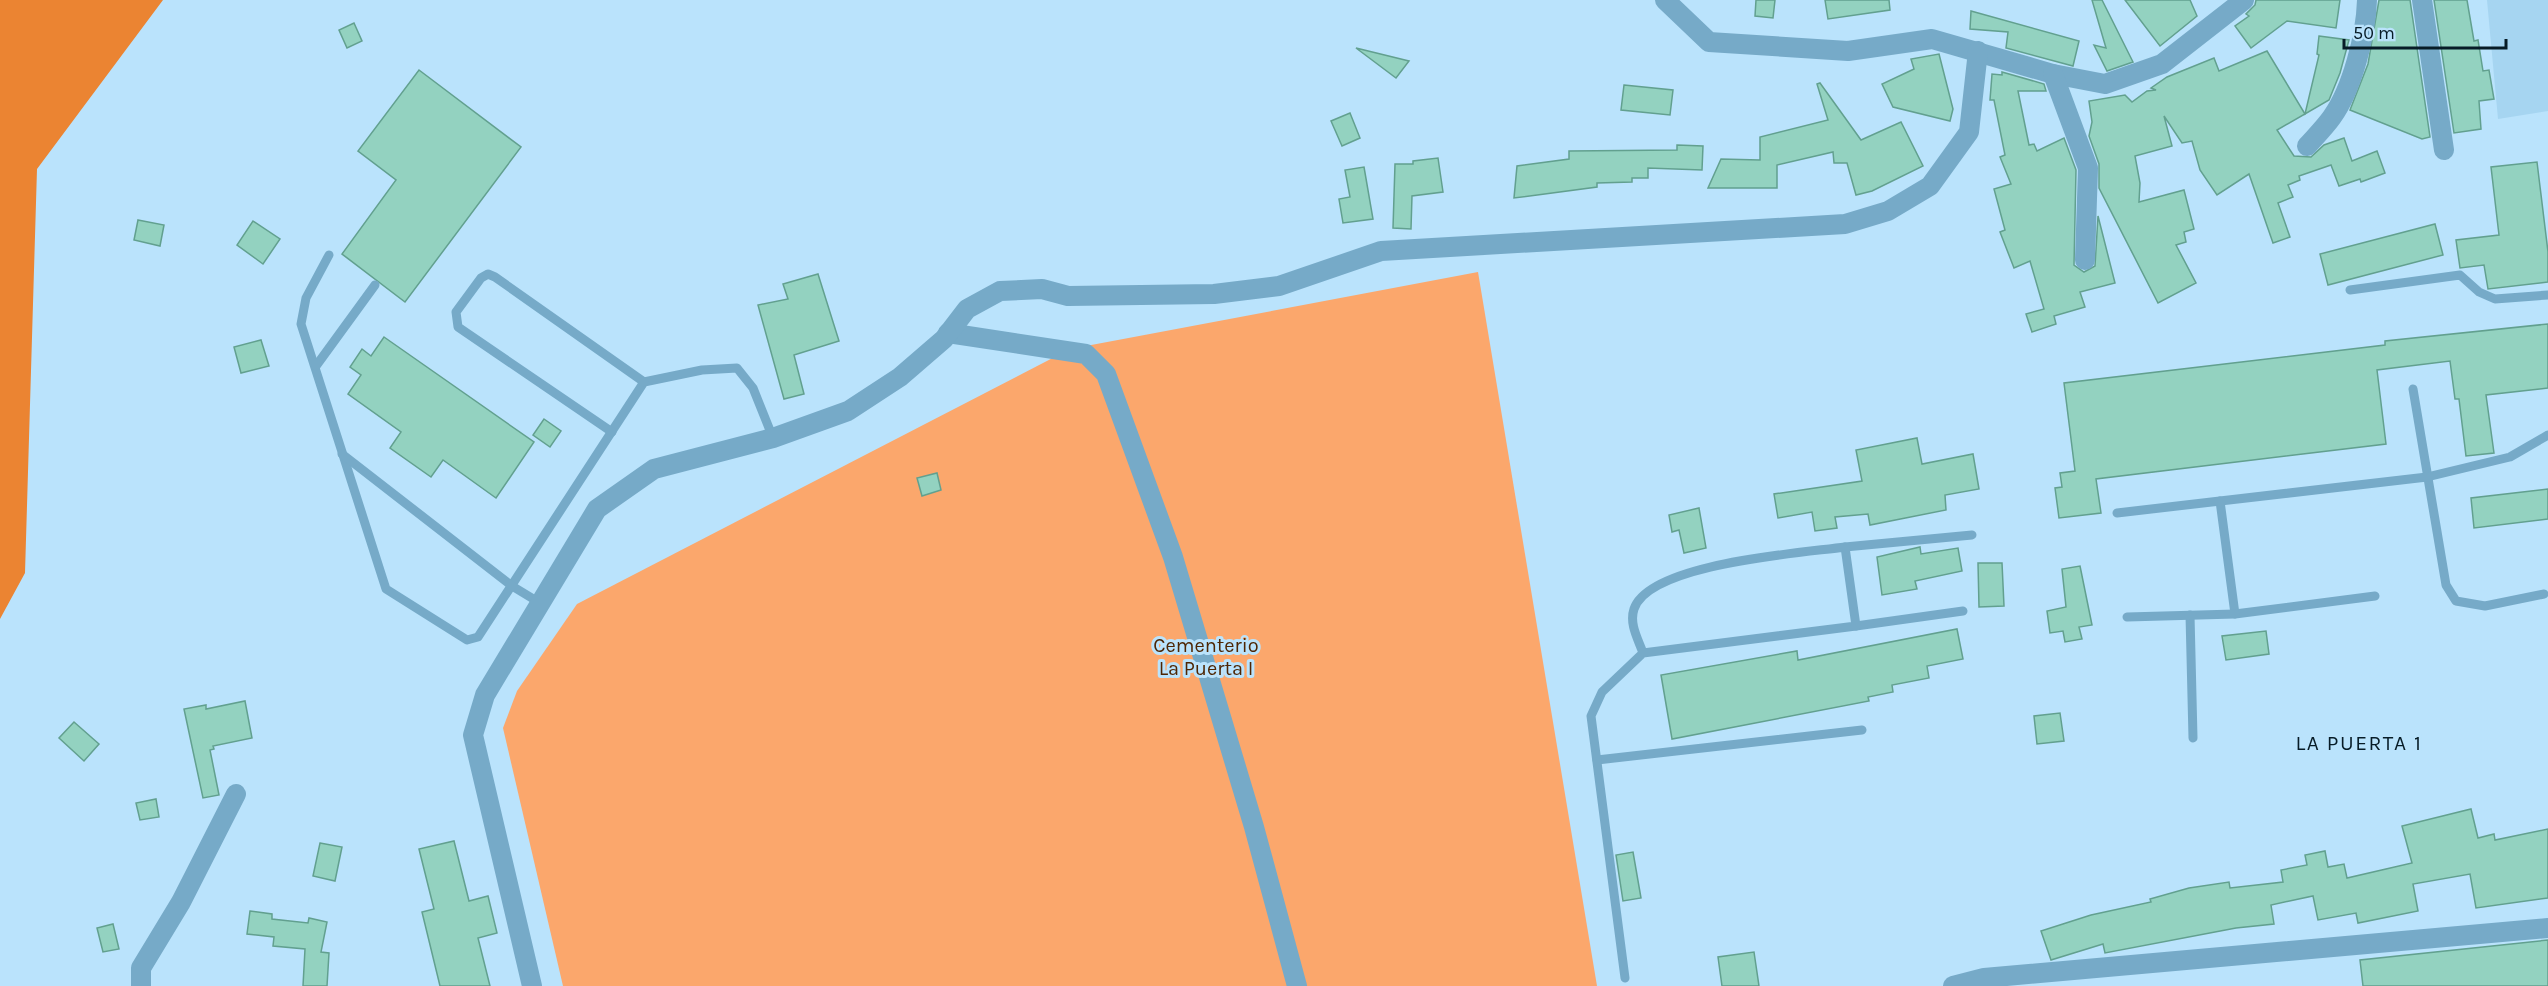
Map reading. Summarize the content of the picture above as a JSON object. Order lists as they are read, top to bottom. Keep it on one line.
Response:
{"districts":["LA PUERTA 1"],"parks":["Cementerio La Puerta I"],"scale_bar":"50 m"}
